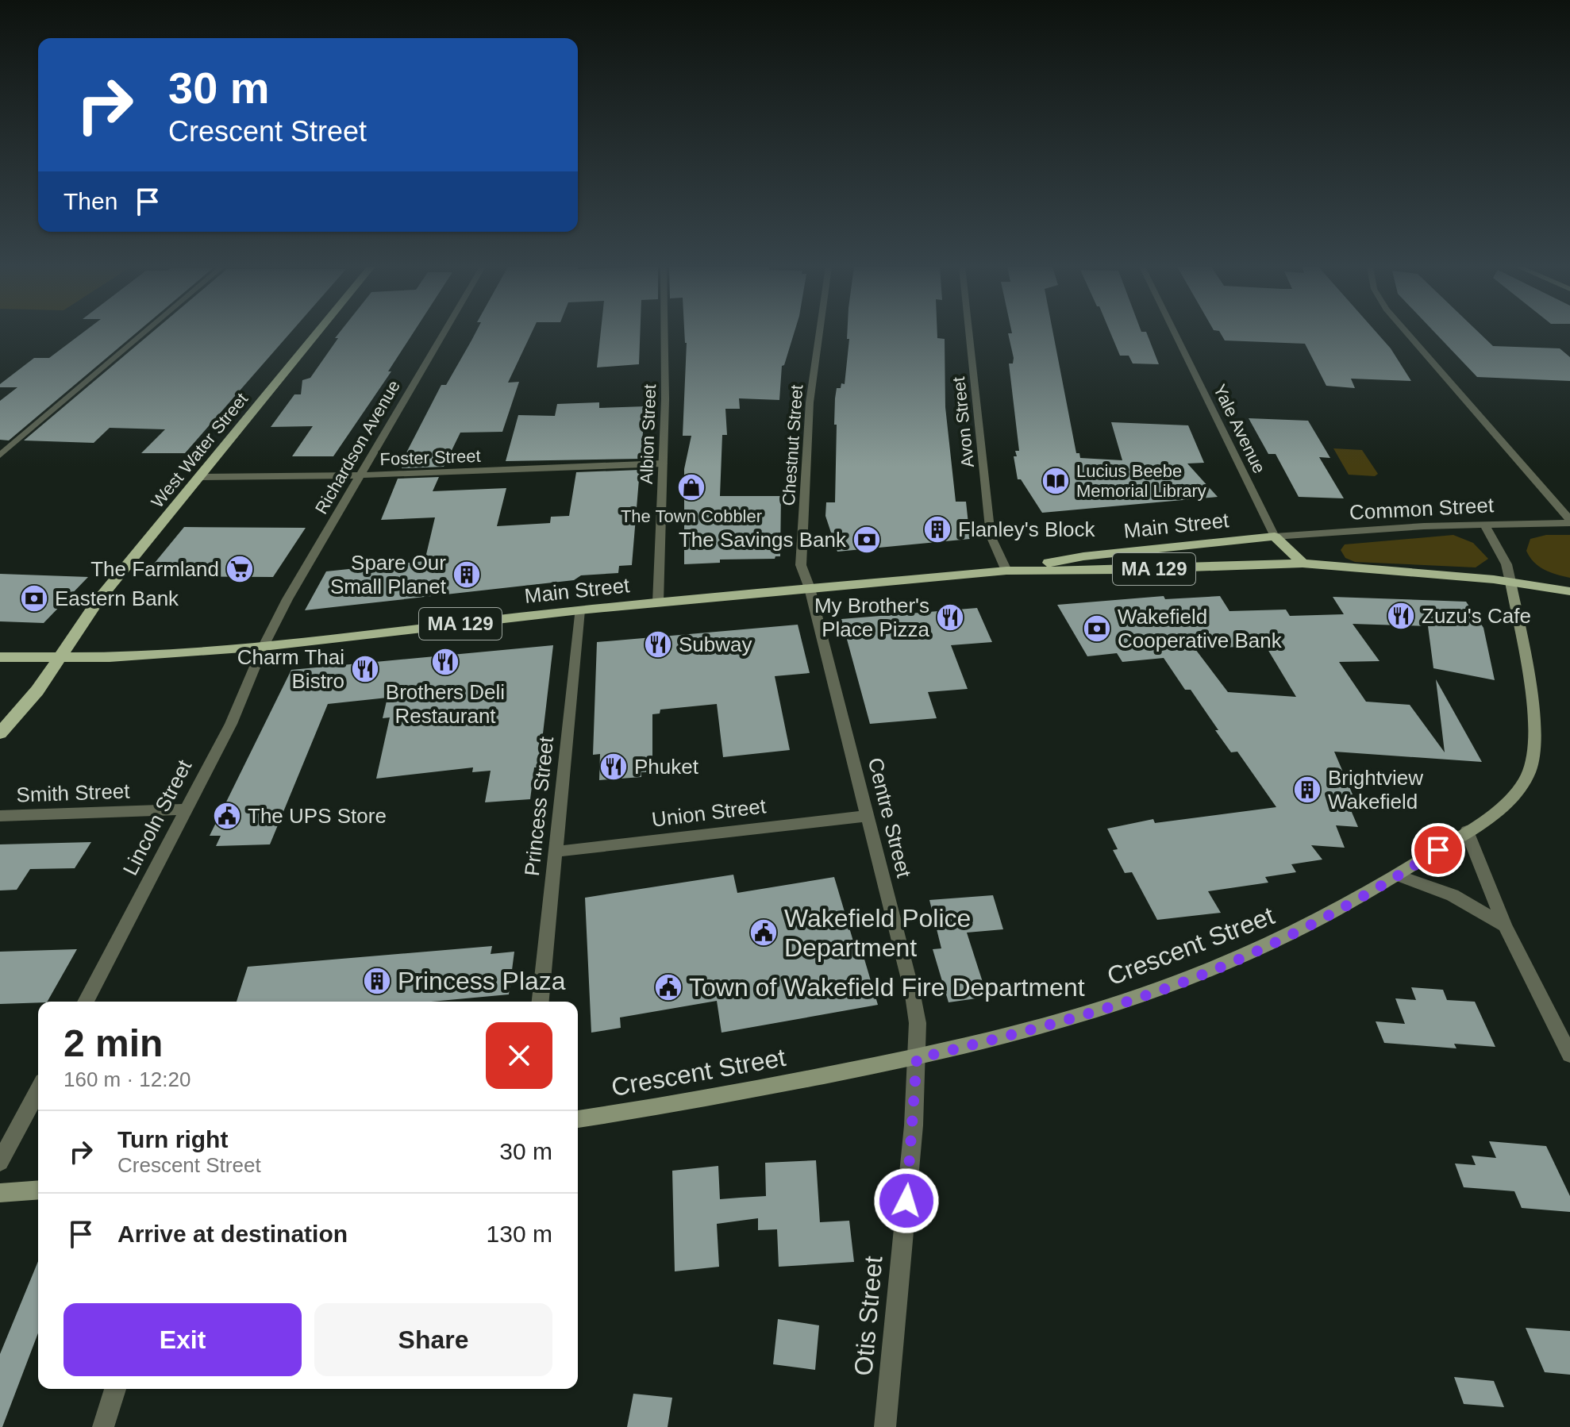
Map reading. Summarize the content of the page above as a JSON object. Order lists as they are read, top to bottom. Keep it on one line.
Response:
{"streets":{"main road":["West Water Street","Main Street","MA 129","Crescent Street"],"street":["Avon Street","Yale Avenue","Albion Street","Chestnut Street","Richardson Avenue","Foster Street","Common Street","Smith Street","Princess Street","Union Street","Lincoln Street","Centre Street","Otis Street"]},"crossings":[["Avon Street","Main Street"],["Yale Avenue","Common Street"],["Yale Avenue","Main Street"],["Albion Street","Foster Street"],["Albion Street","Main Street"],["Chestnut Street","Main Street"],["Chestnut Street","Centre Street"],["Richardson Avenue","Foster Street"],["Richardson Avenue","Main Street"],["Richardson Avenue","Lincoln Street"],["West Water Street","Foster Street"],["West Water Street","Main Street"],["Common Street","Main Street"],["Common Street","Crescent Street"],["Main Street","Princess Street"],["Main Street","Lincoln Street"],["Main Street","Centre Street"],["Main Street","Crescent Street"],["Smith Street","Lincoln Street"],["Princess Street","Union Street"],["Union Street","Centre Street"],["Centre Street","Crescent Street"],["Centre Street","Otis Street"],["Crescent Street","Otis Street"]],"places":{"library":["Lucius Beebe Memorial Library"],"shop":["The Town Cobbler"],"building":["Flanley's Block","Spare Our Small Planet","Brightview Wakefield","Princess Plaza"],"bank":["The Savings Bank","Eastern Bank","Wakefield Cooperative Bank"],"supermarket":["The Farmland"],"restaurant":["Zuzu's Cafe","My Brother's Place Pizza","Subway","Brothers Deli Restaurant","Charm Thai Bistro","Phuket"],"public building":["The UPS Store","Wakefield Police Department","Town of Wakefield Fire Department"]},"page":{"turn":["30 m","Crescent Street"],"then":"Then","heading":["2 min","160 m · 12:20"],"list":[{"name":"Turn right","note":"Crescent Street","value":"30 m"},{"name":"Arrive at destination","value":"130 m"}],"buttons":["Exit","Share"]}}
